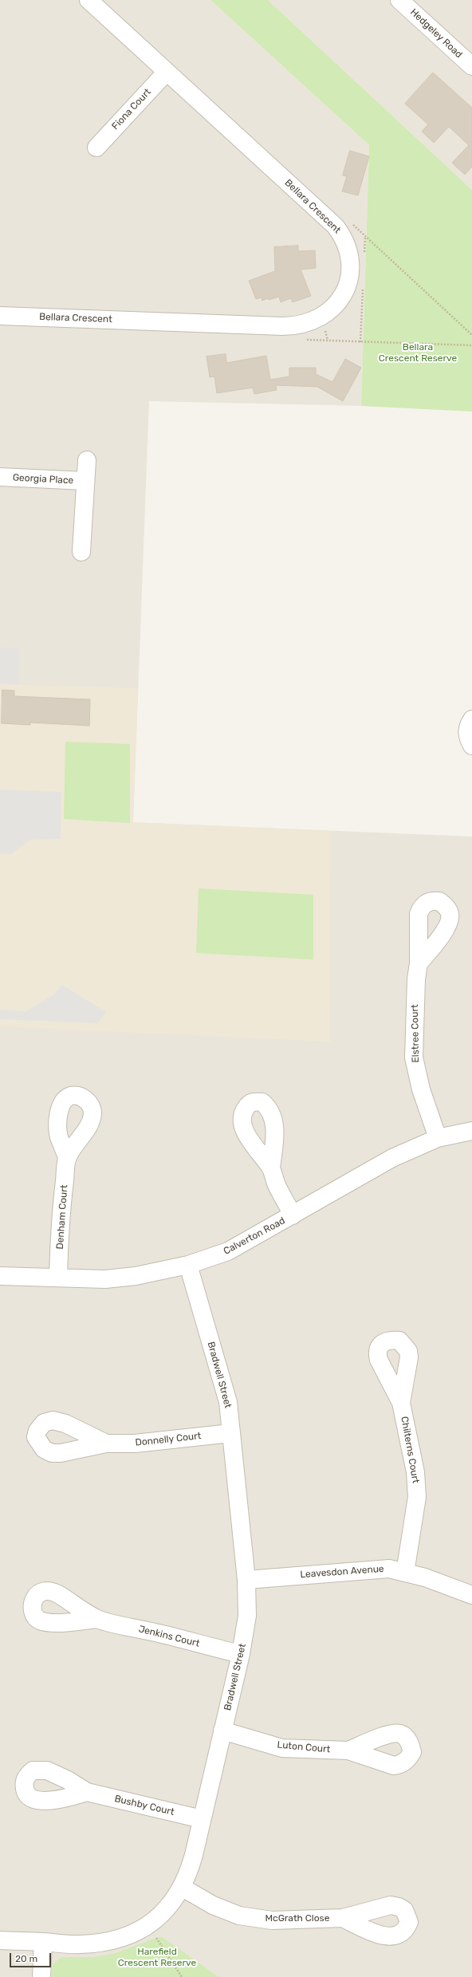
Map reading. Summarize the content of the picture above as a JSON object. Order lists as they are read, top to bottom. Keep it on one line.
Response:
{"streets":{"street":["Hedgeley Road","Fiona Court","Bellara Crescent","Georgia Place","Elstree Court","Denham Court","Calverton Road","Bradwell Street","Donnelly Court","Chilterns Court","Leavesdon Avenue","Jenkins Court","Luton Court","Bushby Court","McGrath Close"]},"crossings":[["Fiona Court","Bellara Crescent"],["Elstree Court","Calverton Road"],["Denham Court","Calverton Road"],["Calverton Road","Bradwell Street"],["Bradwell Street","Donnelly Court"],["Bradwell Street","Leavesdon Avenue"],["Bradwell Street","Jenkins Court"],["Bradwell Street","Luton Court"],["Bradwell Street","Bushby Court"],["Bradwell Street","McGrath Close"],["Chilterns Court","Leavesdon Avenue"]],"parks":["Bellara Crescent Reserve","Harefield Crescent Reserve"],"scale_bar":"20 m"}
